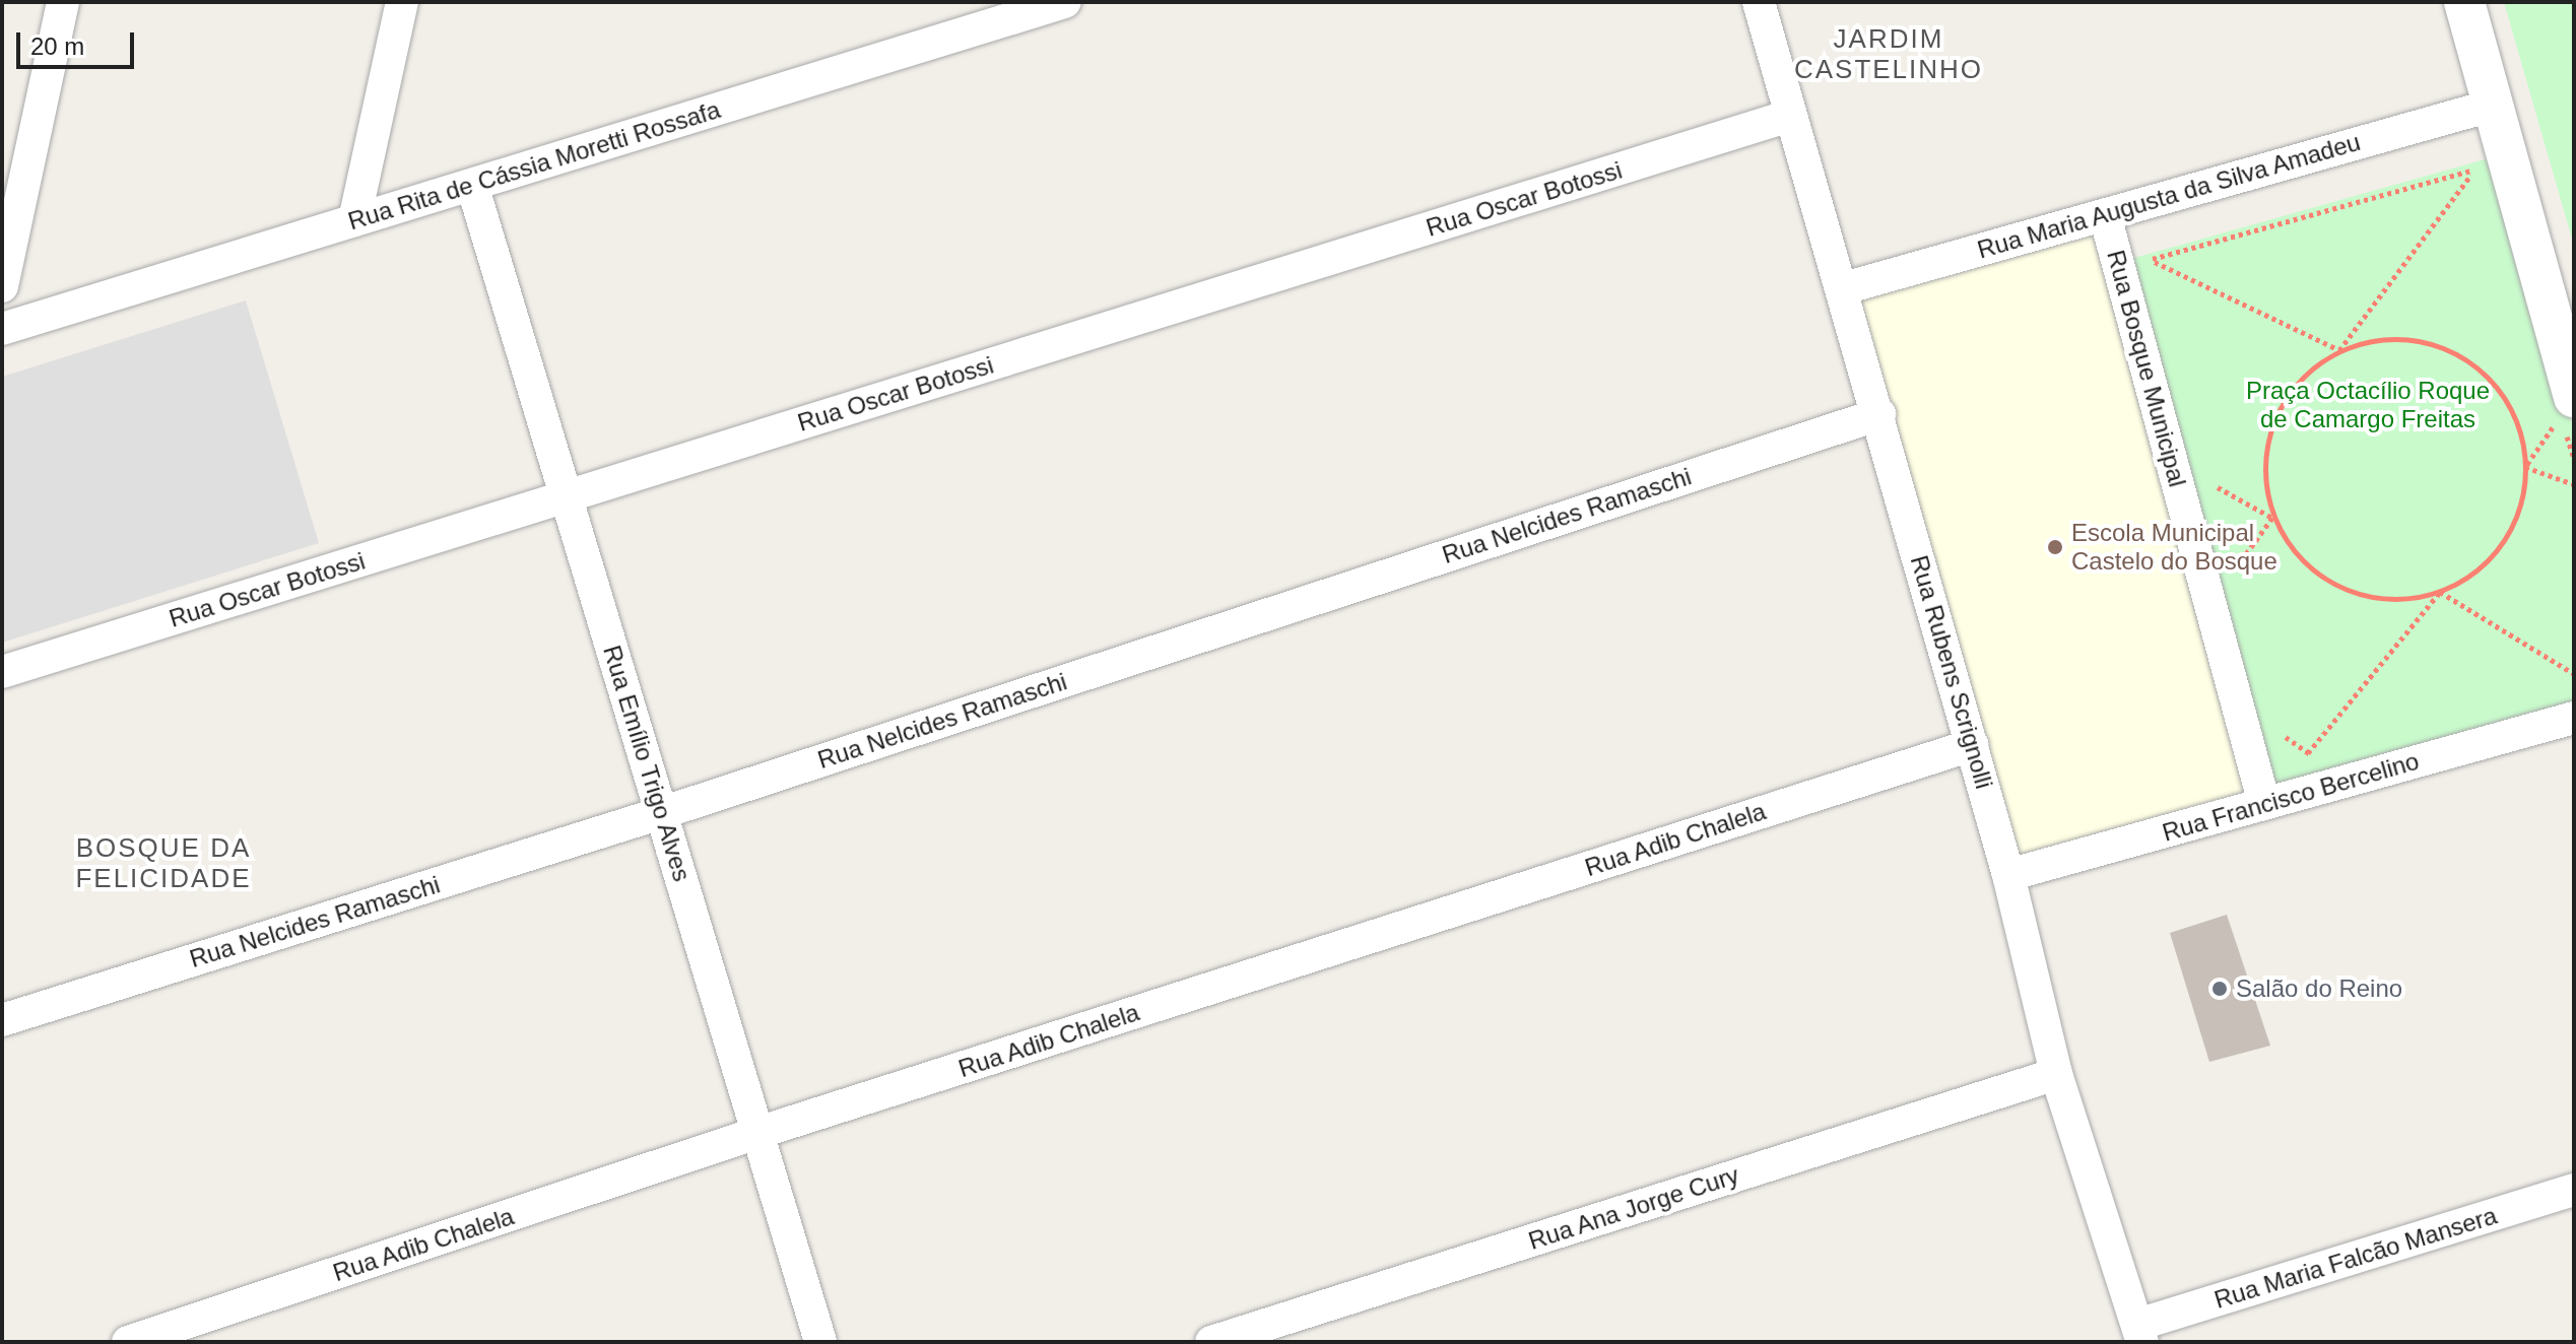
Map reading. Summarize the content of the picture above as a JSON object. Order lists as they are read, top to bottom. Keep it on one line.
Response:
{"streets":{"street":["Rua Rita de Cássia Moretti Rossafa","Rua Maria Augusta da Silva Amadeu","Rua Oscar Botossi","Rua Bosque Municipal","Rua Nelcides Ramaschi","Rua Rubens Scrignolli","Rua Emílio Trigo Alves","Rua Francisco Bercelino","Rua Adib Chalela","Rua Ana Jorge Cury","Rua Maria Falcão Mansera"]},"crossings":[["Rua Rita de Cássia Moretti Rossafa","Rua Emílio Trigo Alves"],["Rua Maria Augusta da Silva Amadeu","Rua Bosque Municipal"],["Rua Maria Augusta da Silva Amadeu","Rua Rubens Scrignolli"],["Rua Oscar Botossi","Rua Rubens Scrignolli"],["Rua Oscar Botossi","Rua Emílio Trigo Alves"],["Rua Bosque Municipal","Rua Francisco Bercelino"],["Rua Nelcides Ramaschi","Rua Rubens Scrignolli"],["Rua Nelcides Ramaschi","Rua Emílio Trigo Alves"],["Rua Rubens Scrignolli","Rua Francisco Bercelino"],["Rua Rubens Scrignolli","Rua Adib Chalela"],["Rua Rubens Scrignolli","Rua Ana Jorge Cury"],["Rua Rubens Scrignolli","Rua Maria Falcão Mansera"],["Rua Emílio Trigo Alves","Rua Adib Chalela"]],"districts":["JARDIM CASTELINHO","BOSQUE DA FELICIDADE"],"parks":["Praça Octacílio Roque de Camargo Freitas"],"places":["Escola Municipal Castelo do Bosque","Salão do Reino"],"scale_bar":"20 m"}
